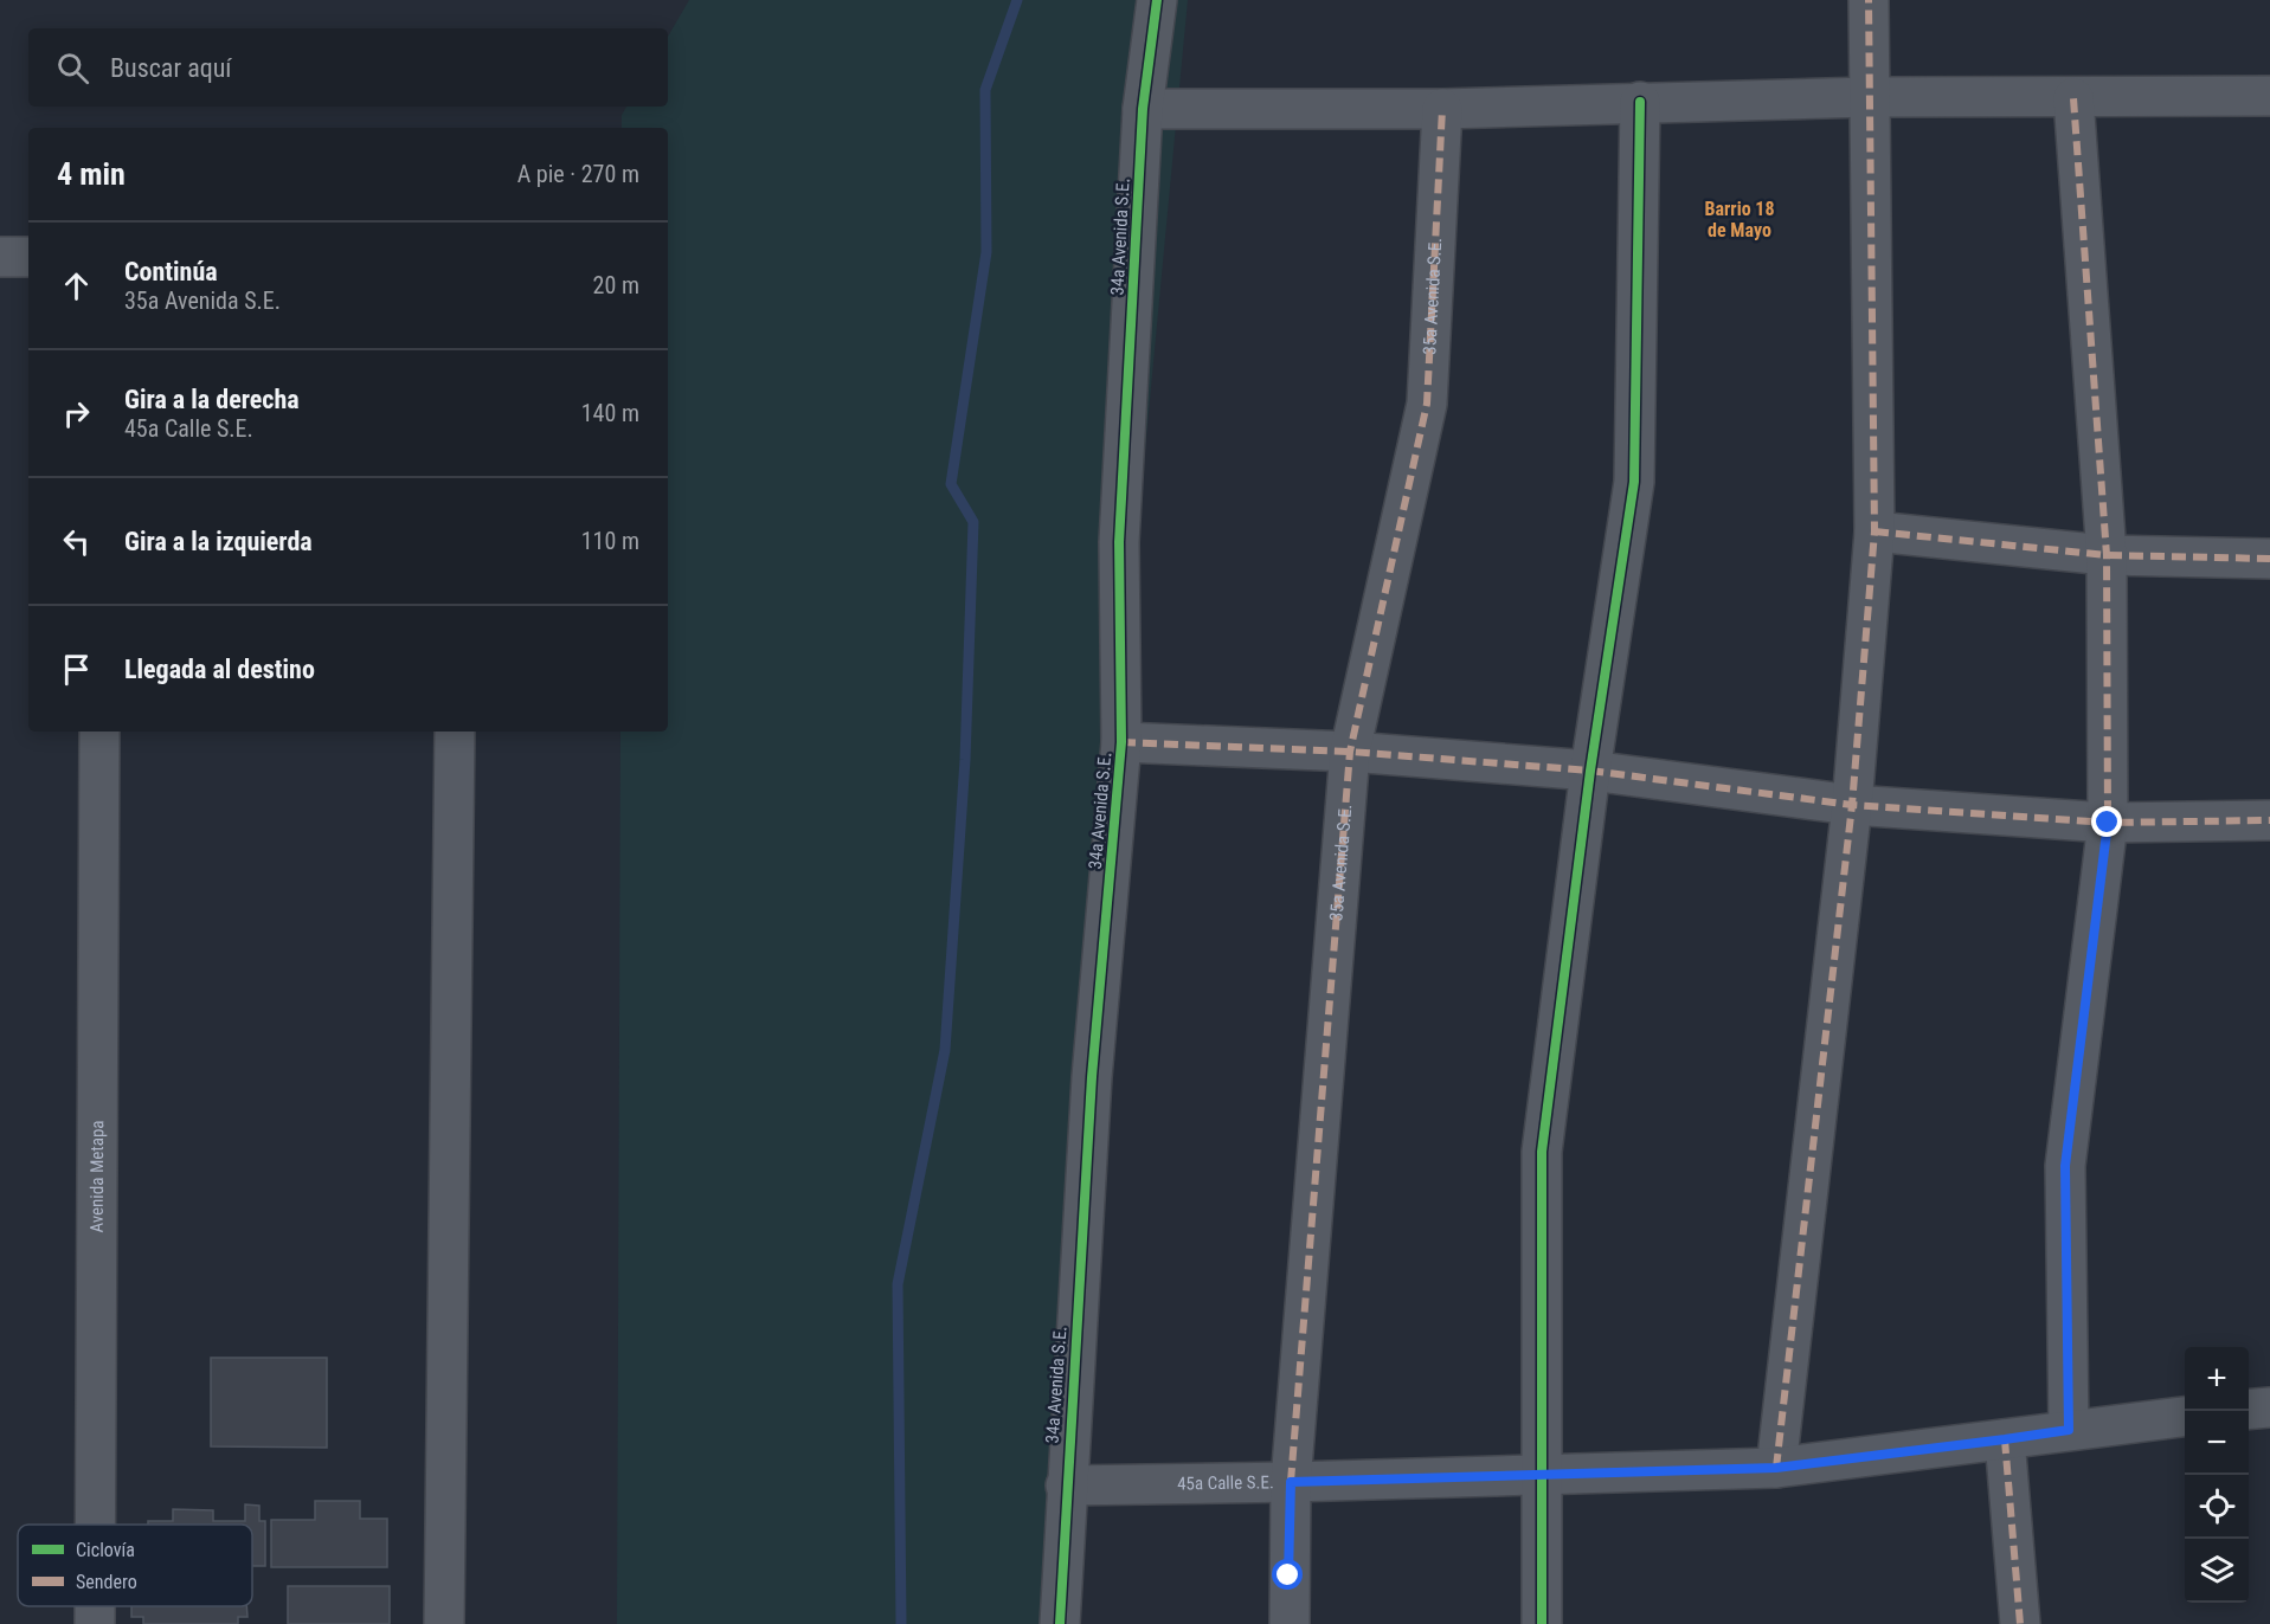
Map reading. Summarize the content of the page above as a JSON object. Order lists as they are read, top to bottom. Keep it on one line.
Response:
{"streets":{"street":["34a Avenida S.E.","35a Avenida S.E.","Avenida Metapa","45a Calle S.E."]},"crossings":[["34a Avenida S.E.","45a Calle S.E."],["35a Avenida S.E.","45a Calle S.E."]],"districts":["Barrio 18 de Mayo"],"legend":["Ciclovía","Sendero"],"page":{"search":"Buscar aquí","heading":["4 min","A pie · 270 m"],"list":[["Continúa","35a Avenida S.E.","20 m"],["Gira a la derecha","45a Calle S.E.","140 m"],["Gira a la izquierda","110 m"],"Llegada al destino"],"map_buttons":["+","−"]}}
